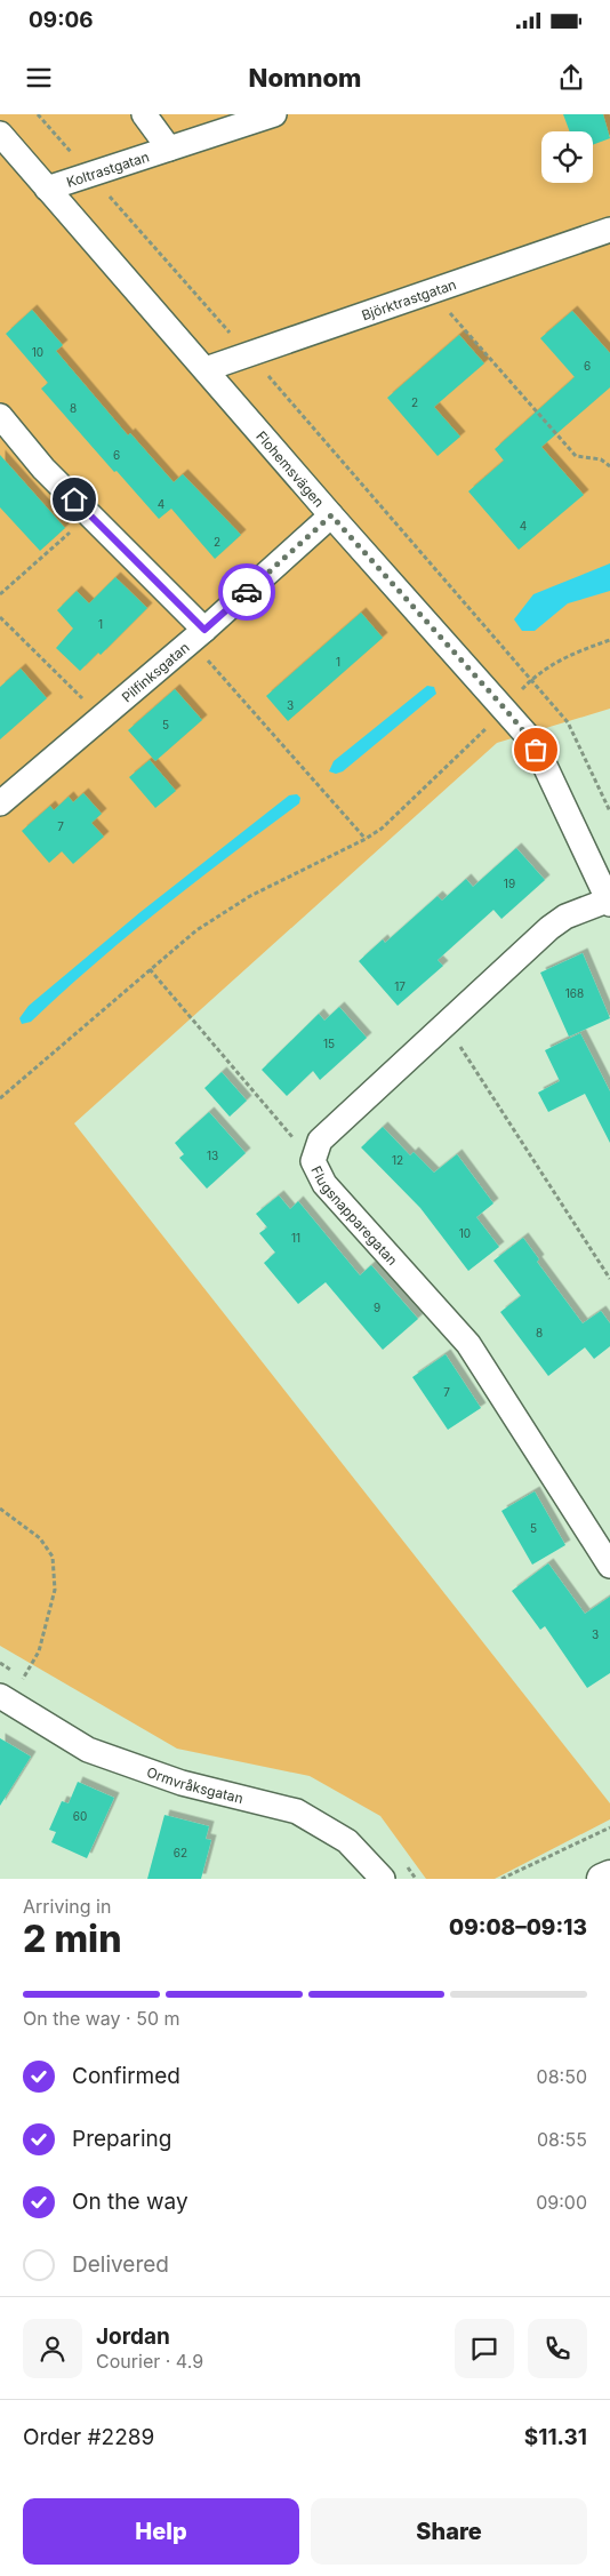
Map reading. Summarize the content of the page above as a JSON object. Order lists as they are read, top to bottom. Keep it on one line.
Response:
{"streets":{"street":["Koltrastgatan","Björktrastgatan","Flohemsvägen","Pilfinksgatan","Flugsnapparegatan","Ormvråksgatan"]},"crossings":[["Koltrastgatan","Flohemsvägen"],["Björktrastgatan","Flohemsvägen"],["Flohemsvägen","Pilfinksgatan"],["Flohemsvägen","Flugsnapparegatan"]],"house_numbers":["10","6","2","8","6","4","4","2","1","1","3","5","7","19","17","168","15","13","12","10","11","9","8","7","5","3","60","62"],"page":{"status":"09:06","header":"Nomnom","heading":["2 min","Arriving in","09:08–09:13"],"panel":["Jordan","Courier · 4.9","Order #2289","$11.31"],"bar":"On the way · 50 m","list":[["Confirmed","08:50"],["Preparing","08:55"],["On the way","09:00"],"Delivered"],"buttons":["Help","Share"]}}
